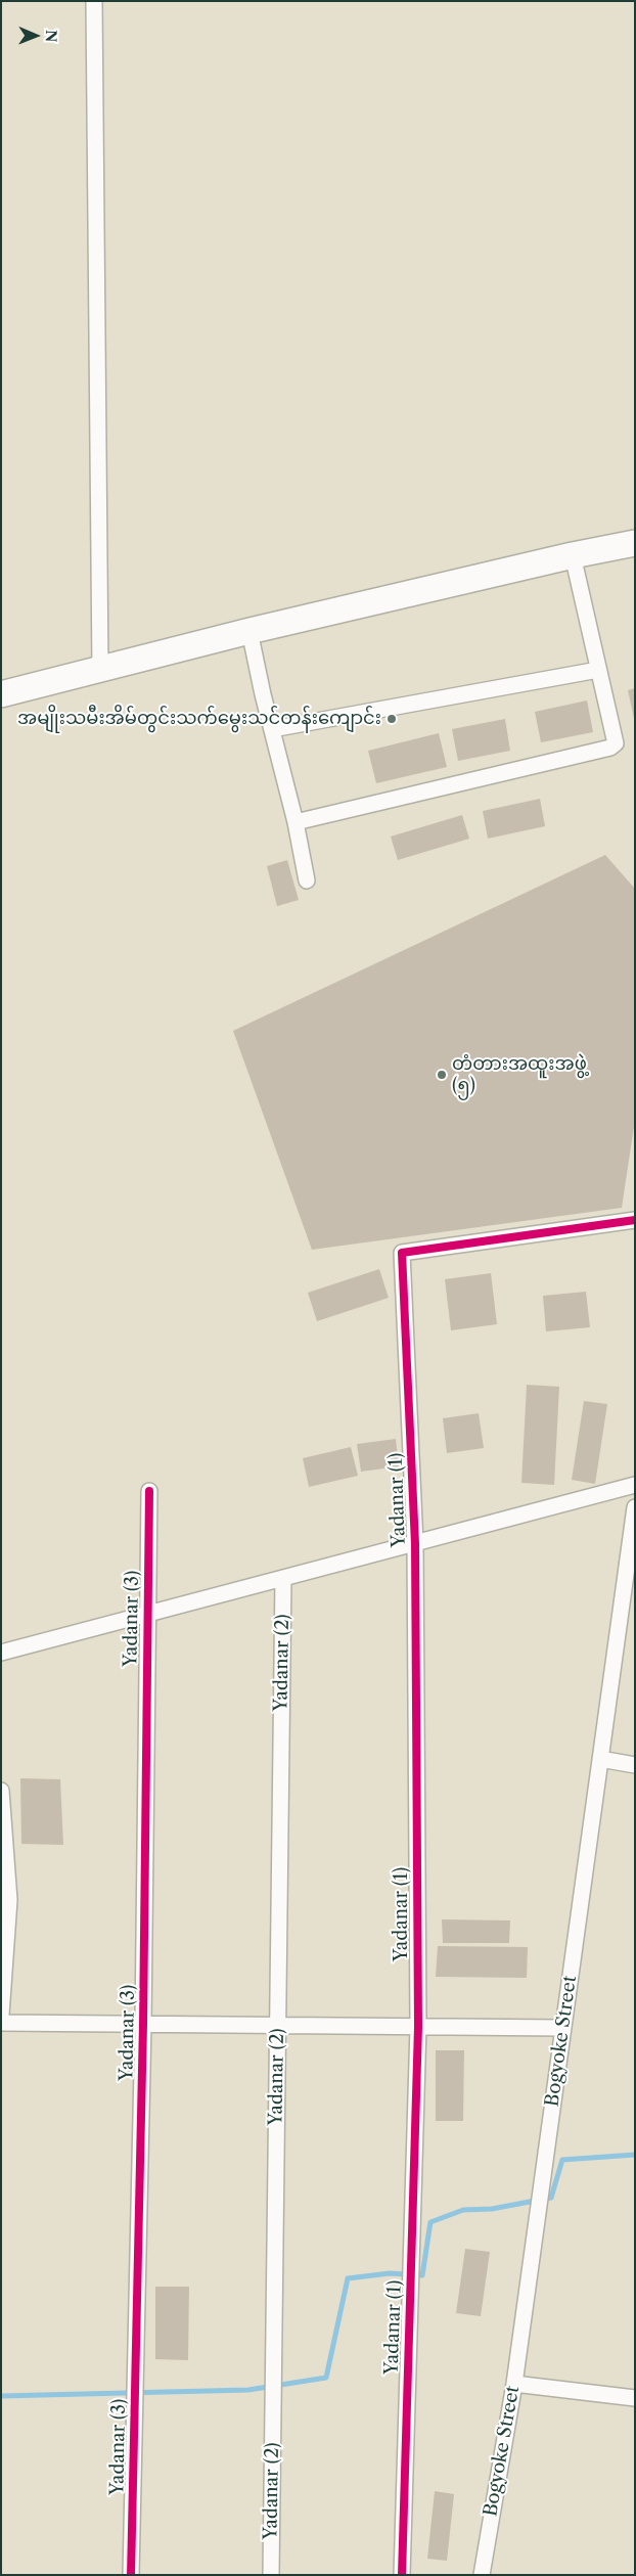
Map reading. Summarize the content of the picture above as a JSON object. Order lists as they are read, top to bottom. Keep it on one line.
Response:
{"streets":{"street":["Yadanar (1)","Yadanar (3)","Yadanar (2)","Bogyoke Street"]},"places":["အမျိုးသမီးအိမ်တွင်းသက်မွေးသင်တန်းကျောင်း","တံတားအထူးအဖွဲ့ (၅)"],"north":"right"}
